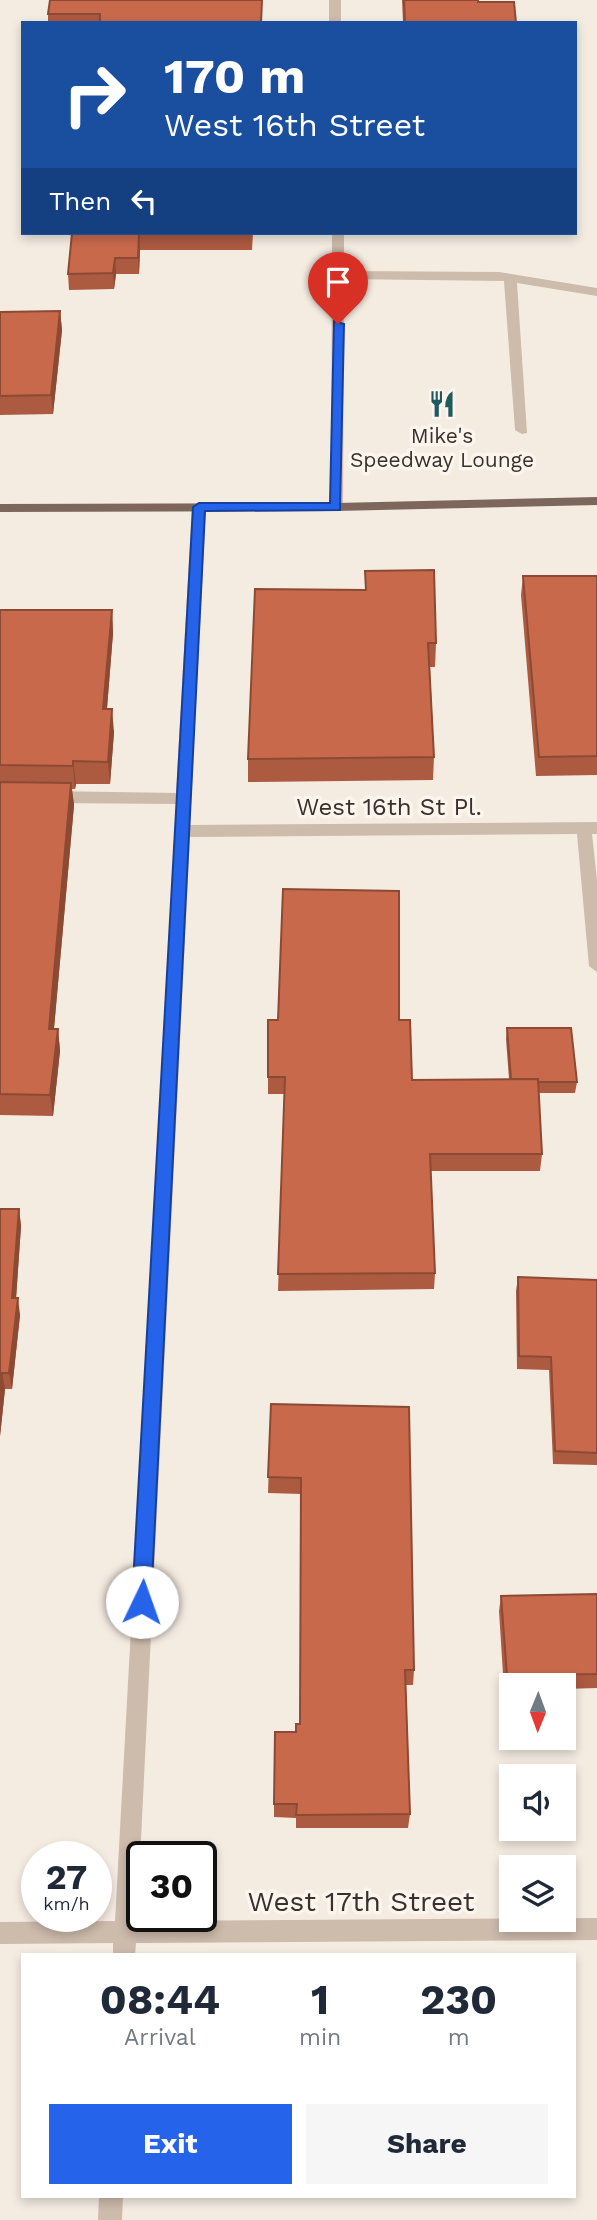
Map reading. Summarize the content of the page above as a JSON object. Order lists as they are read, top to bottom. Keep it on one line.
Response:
{"streets":{"street":["West 16th St Pl.","West 17th Street"]},"places":{"restaurant":["Mike's Speedway Lounge"]},"north":"bottom","page":{"turn":["170 m","West 16th Street"],"then":"Then","speed":"27 km/h","limit":"30","eta":["08:44","Arrival","1","min","230","m"],"buttons":["Exit","Share"]}}
